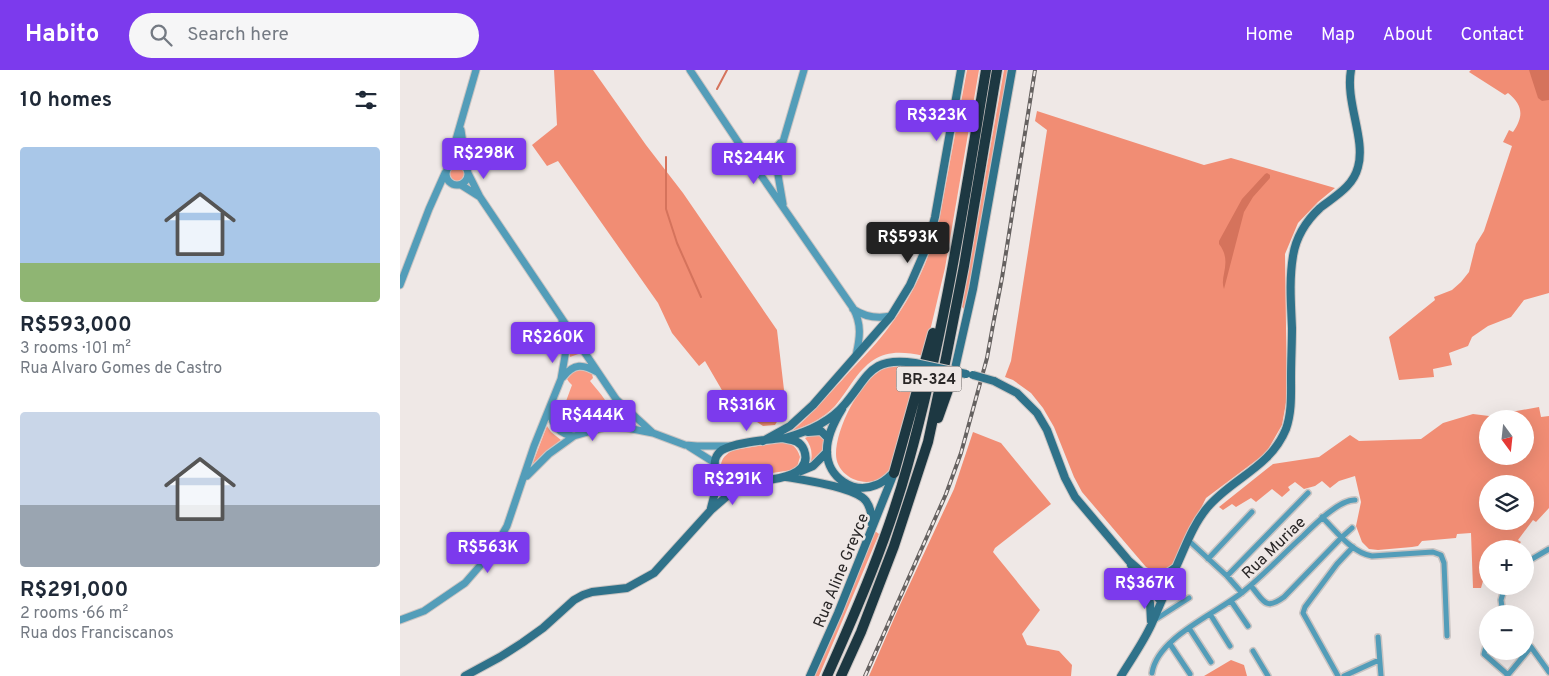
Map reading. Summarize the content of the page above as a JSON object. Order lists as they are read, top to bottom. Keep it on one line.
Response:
{"streets":{"highway":["BR-324"],"main road":["Rua Aline Greyce"],"street":["Rua Muriae"]},"north":"bottom","page":{"header":"Habito","search":"Search here","nav":["Home","Map","About","Contact"],"heading":"10 homes","price":["R$323K","R$298K","R$244K","R$593K","R$260K","R$316K","R$444K","R$291K","R$563K","R$367K"],"list":[{"name":"R$593,000","note":"3 rooms · 101 m² · Rua Alvaro Gomes de Castro"},{"name":"R$291,000","note":"2 rooms · 66 m² · Rua dos Franciscanos"}],"map_buttons":["+","−"]}}
